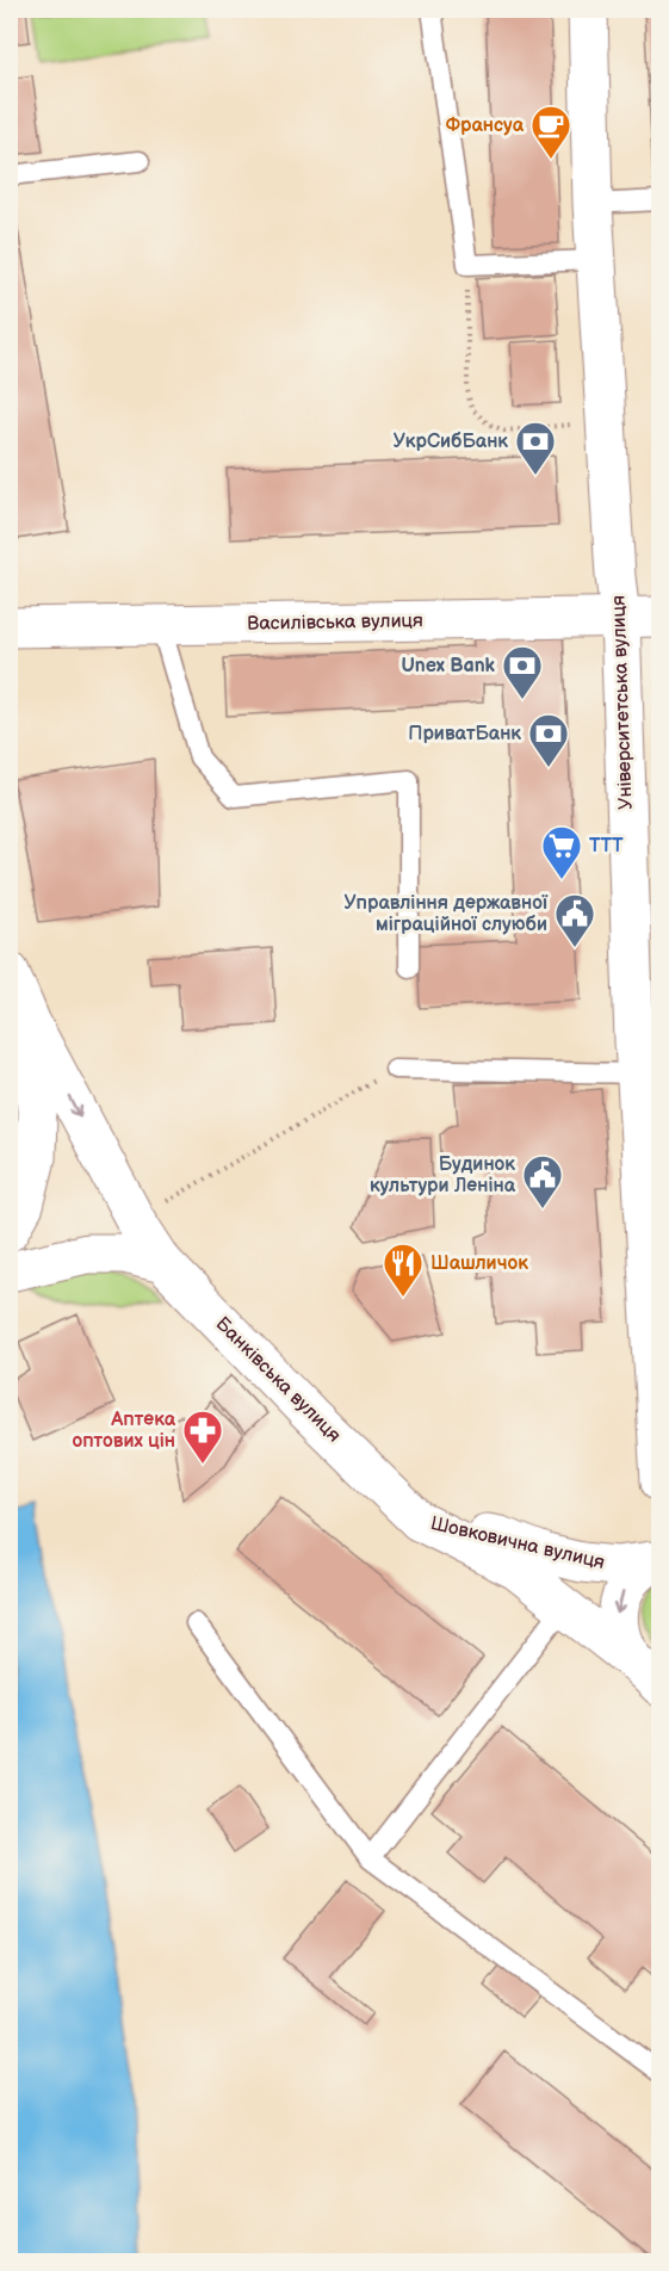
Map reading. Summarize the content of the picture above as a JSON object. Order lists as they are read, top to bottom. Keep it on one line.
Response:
{"streets":{"street":["Василівська вулиця","Університетська вулиця","Банківська вулиця","Шовковична вулиця"]},"crossings":[["Василівська вулиця","Університетська вулиця"],["Банківська вулиця","Шовковична вулиця"]],"places":{"cafe":["Франсуа"],"bank":["УкрСибБанк","Unex Bank","ПриватБанк"],"supermarket":["ТТТ"],"public building":["Управління державної міграційної слуюби","Будинок культури Леніна"],"restaurant":["Шашличок"],"pharmacy":["Аптека оптових цін"]}}
